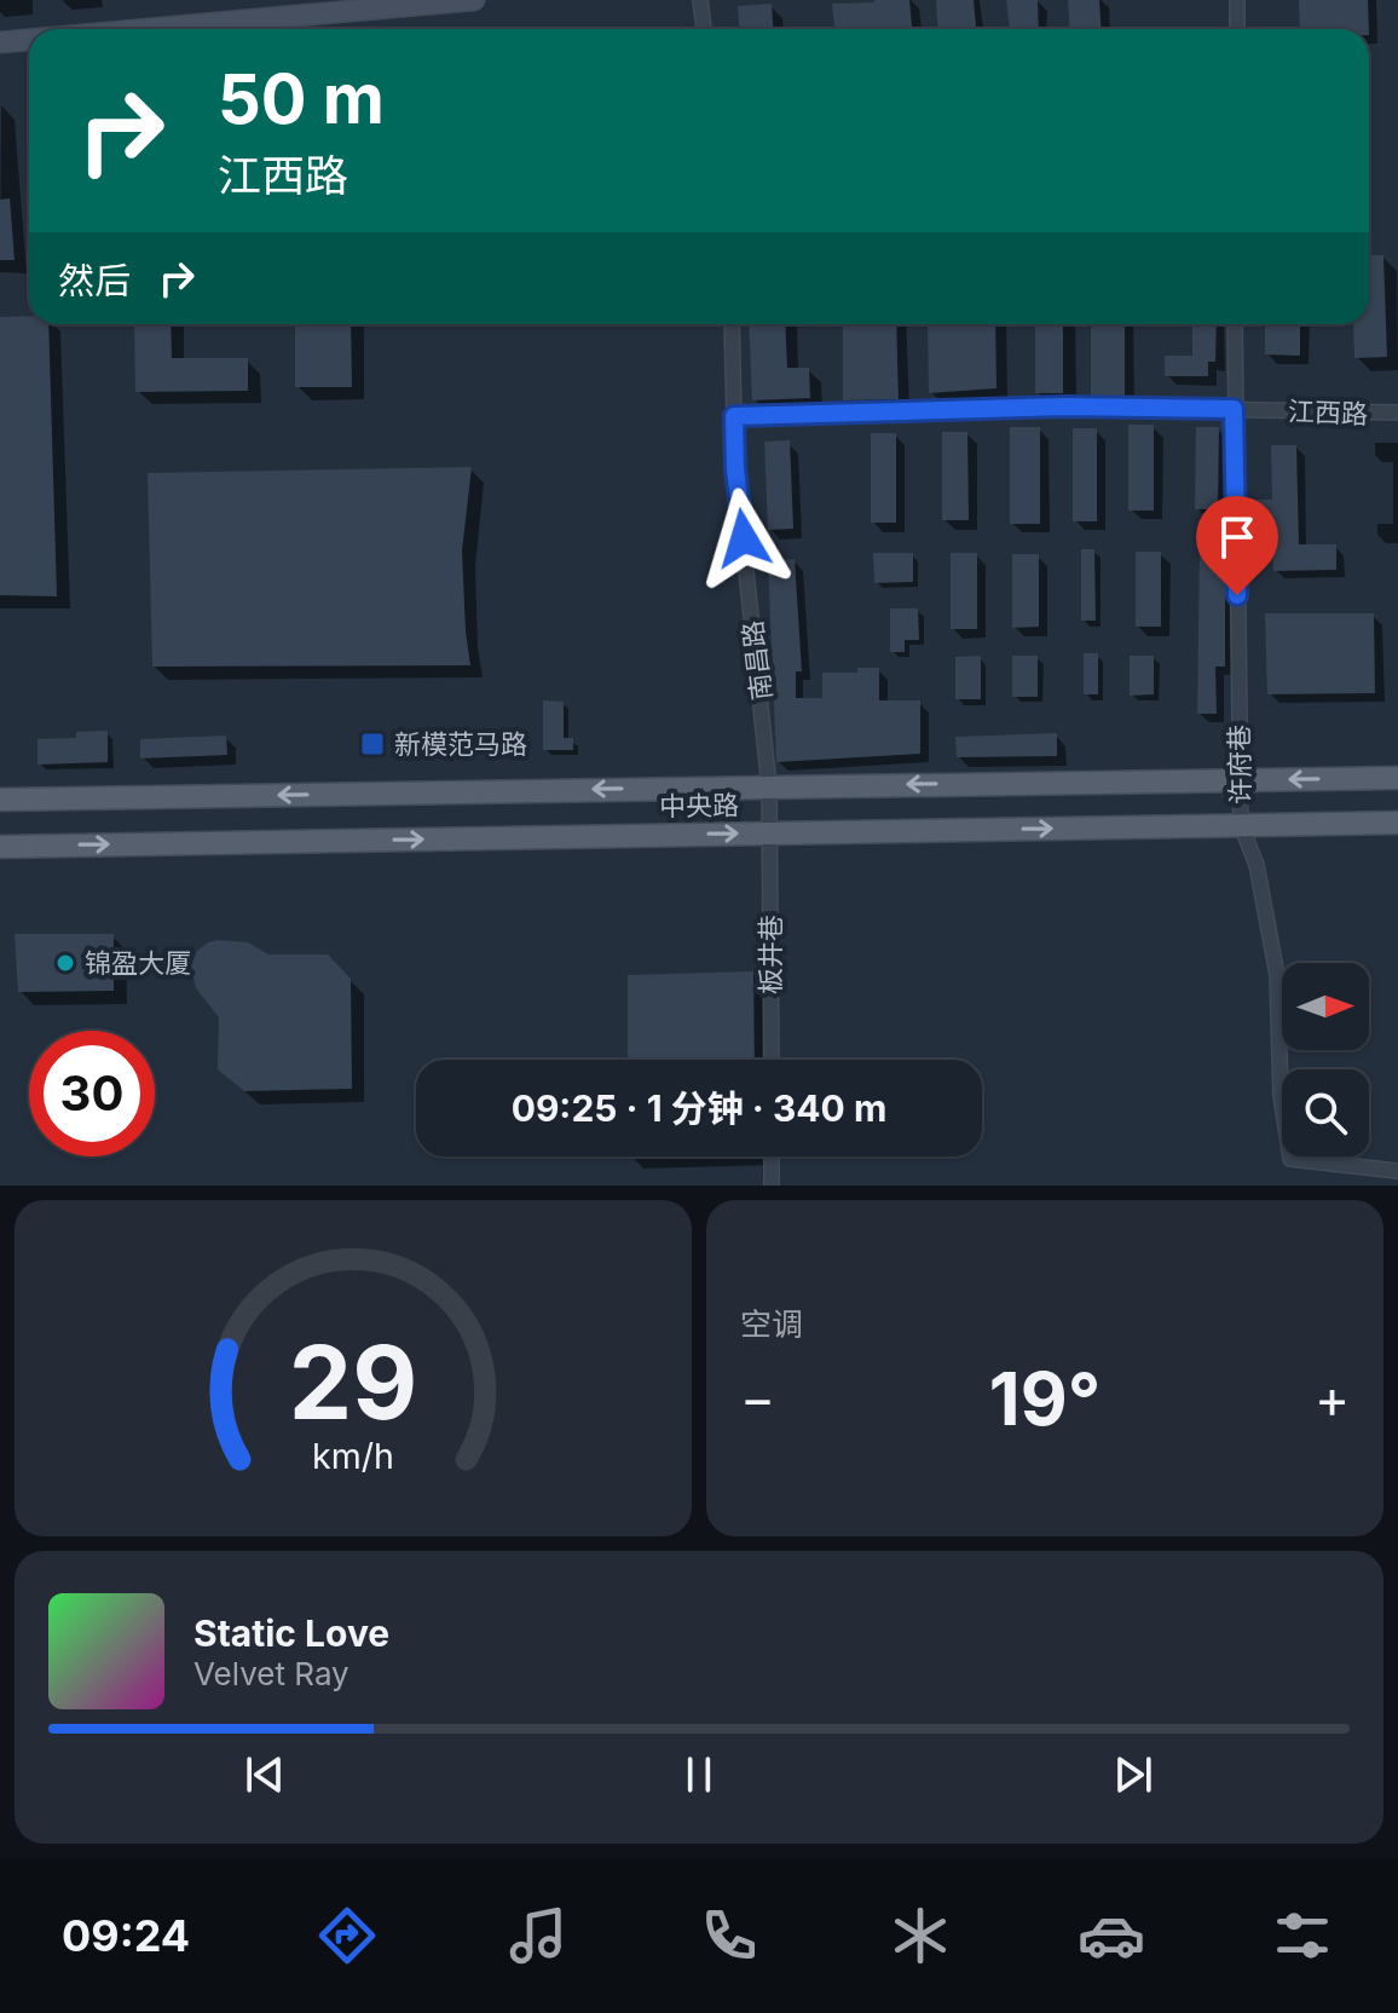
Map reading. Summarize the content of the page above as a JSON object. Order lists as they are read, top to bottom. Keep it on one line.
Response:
{"streets":{"main road":["中央路"],"street":["江西路","南昌路","许府巷","板井巷"]},"crossings":[["江西路","南昌路"],["江西路","许府巷"],["南昌路","中央路"],["南昌路","板井巷"],["许府巷","中央路"],["中央路","板井巷"]],"places":{"transit":["新模范马路"],"other":["锦盈大厦"]},"north":"right","page":{"turn":["50 m","江西路"],"then":"然后","limit":"30","trip":"09:25 · 1 分钟 · 340 m","tile":"空调","heat":["−","19°","+"],"song":["Static Love","Velvet Ray"],"tabs":"09:24","gauge":["29","km/h"]}}
